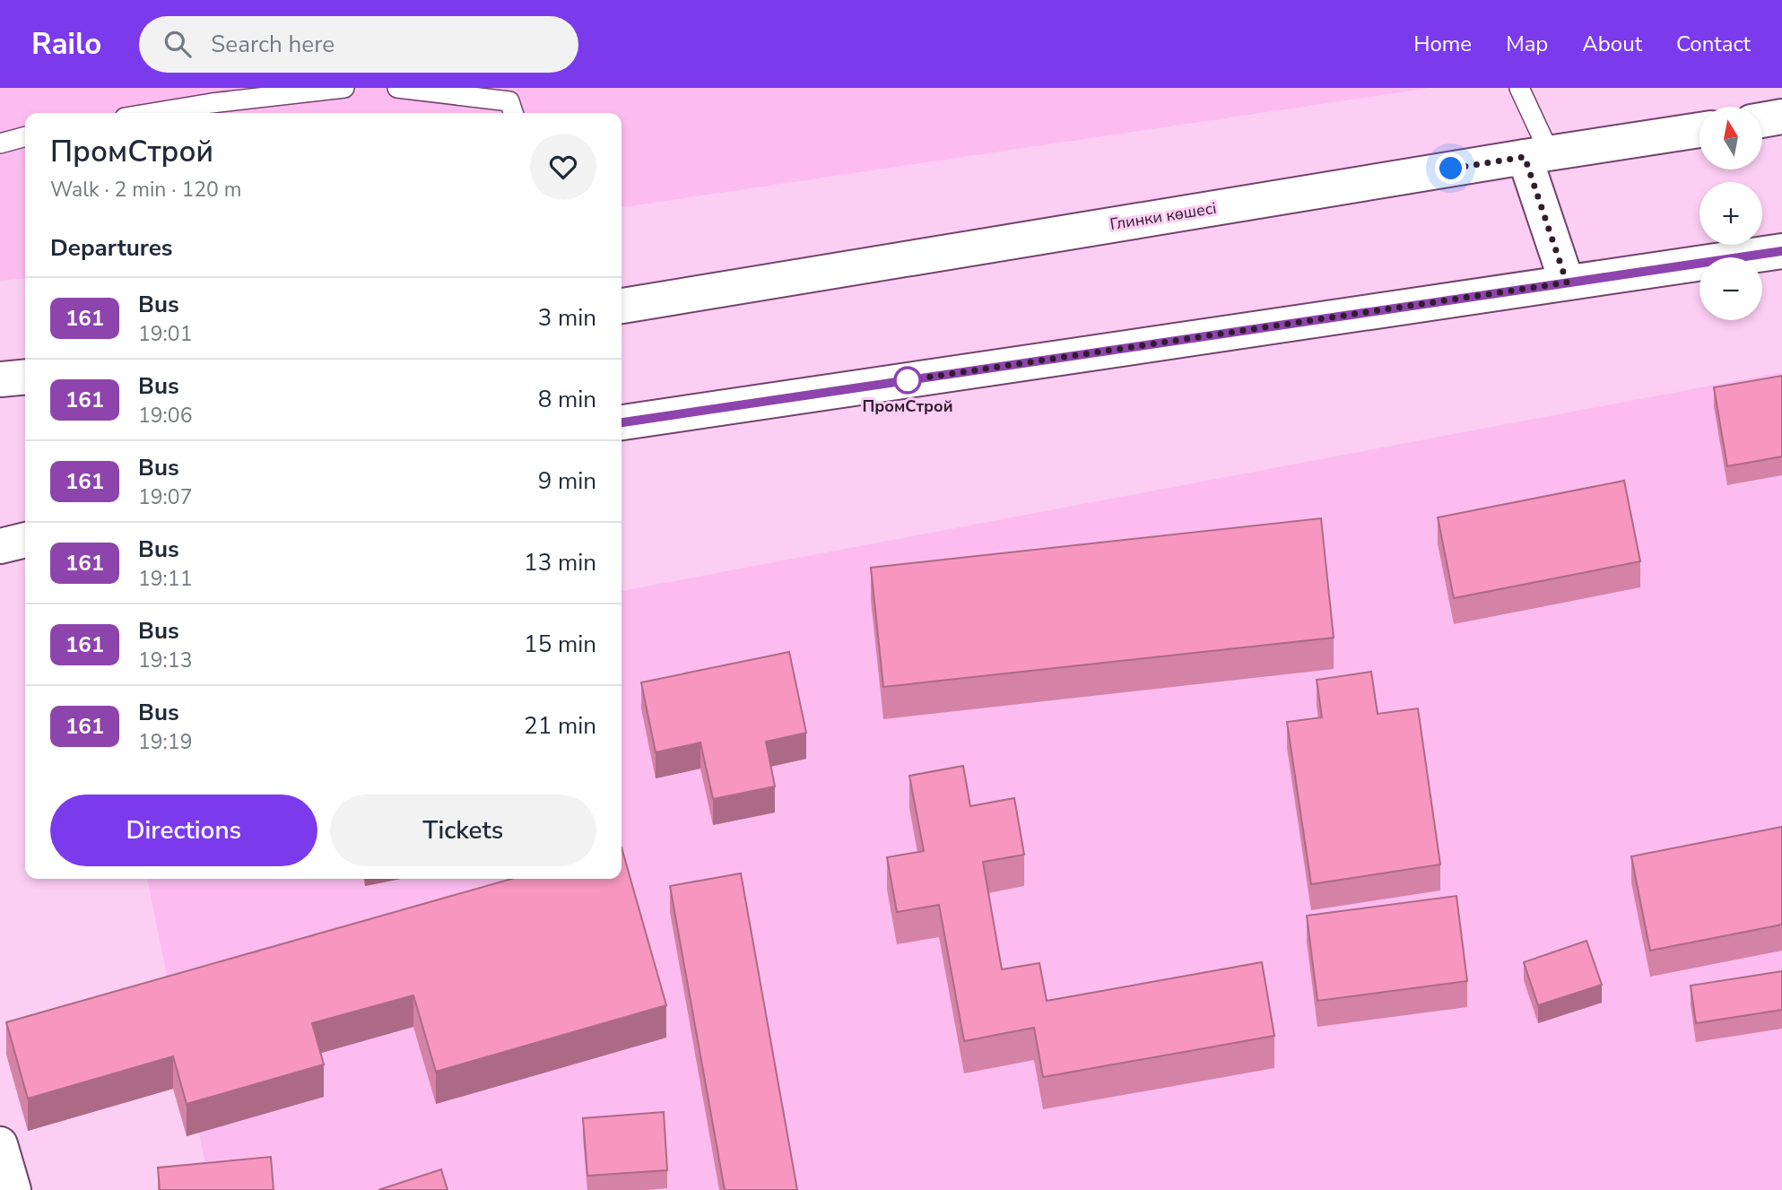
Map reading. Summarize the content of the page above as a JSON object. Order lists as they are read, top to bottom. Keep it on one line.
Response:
{"streets":{"main road":["Глинки көшесі"]},"places":["ПромСтрой"],"lines":["bus line 161"],"north":"top","page":{"header":"Railo","search":"Search here","nav":["Home","Map","About","Contact"],"map_buttons":["+","−"],"heading":[["ПромСтрой","Walk · 2 min · 120 m"],"Departures"],"list":[{"mark":"161","name":"Bus","note":"19:01","value":"3 min"},{"mark":"161","name":"Bus","note":"19:06","value":"8 min"},{"mark":"161","name":"Bus","note":"19:07","value":"9 min"},{"mark":"161","name":"Bus","note":"19:11","value":"13 min"},{"mark":"161","name":"Bus","note":"19:13","value":"15 min"},{"mark":"161","name":"Bus","note":"19:19","value":"21 min"}],"buttons":["Directions","Tickets"]}}
